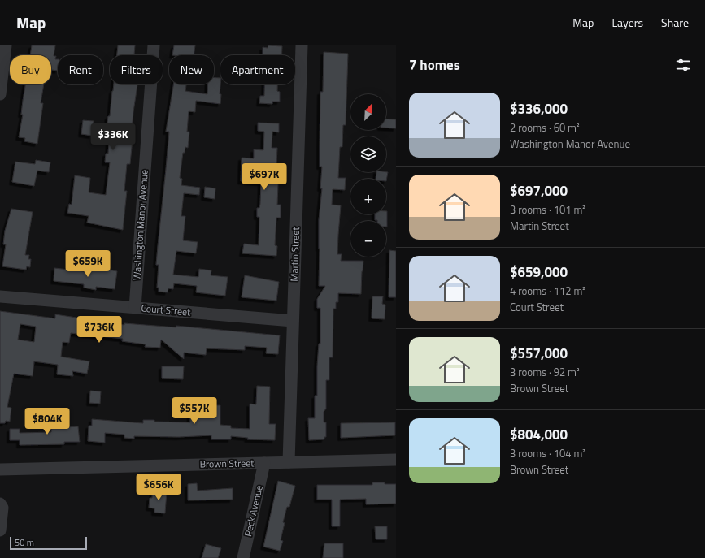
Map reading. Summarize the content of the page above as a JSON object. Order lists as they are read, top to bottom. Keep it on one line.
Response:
{"streets":{"street":["Washington Manor Avenue","Martin Street","Court Street","Brown Street","Peck Avenue"]},"crossings":[["Washington Manor Avenue","Court Street"],["Martin Street","Court Street"],["Martin Street","Brown Street"],["Brown Street","Peck Avenue"]],"scale_bar":"50 m","north":"top right","page":{"header":"Map","nav":["Map","Layers","Share"],"heading":"7 homes","chip":["Buy","Rent","Filters","New","Apartment"],"list":[{"name":"$336,000","note":"2 rooms · 60 m² · Washington Manor Avenue"},{"name":"$697,000","note":"3 rooms · 101 m² · Martin Street"},{"name":"$659,000","note":"4 rooms · 112 m² · Court Street"},{"name":"$557,000","note":"3 rooms · 92 m² · Brown Street"},{"name":"$804,000","note":"3 rooms · 104 m² · Brown Street"}],"map_buttons":["+","−"],"price":["$336K","$697K","$659K","$736K","$557K","$804K","$656K"],"scale":"50 m"}}
